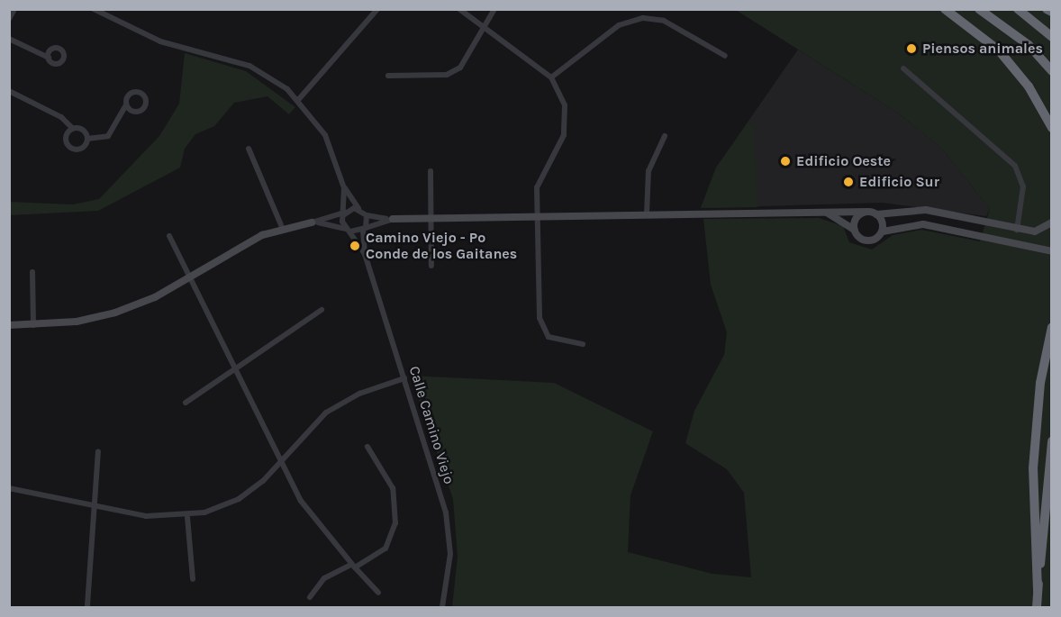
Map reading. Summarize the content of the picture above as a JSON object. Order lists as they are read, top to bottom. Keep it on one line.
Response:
{"streets":{"street":["Calle Camino Viejo"]},"places":["Piensos animales","Edificio Oeste","Edificio Sur","Camino Viejo - Pº Conde de los Gaitanes"]}
